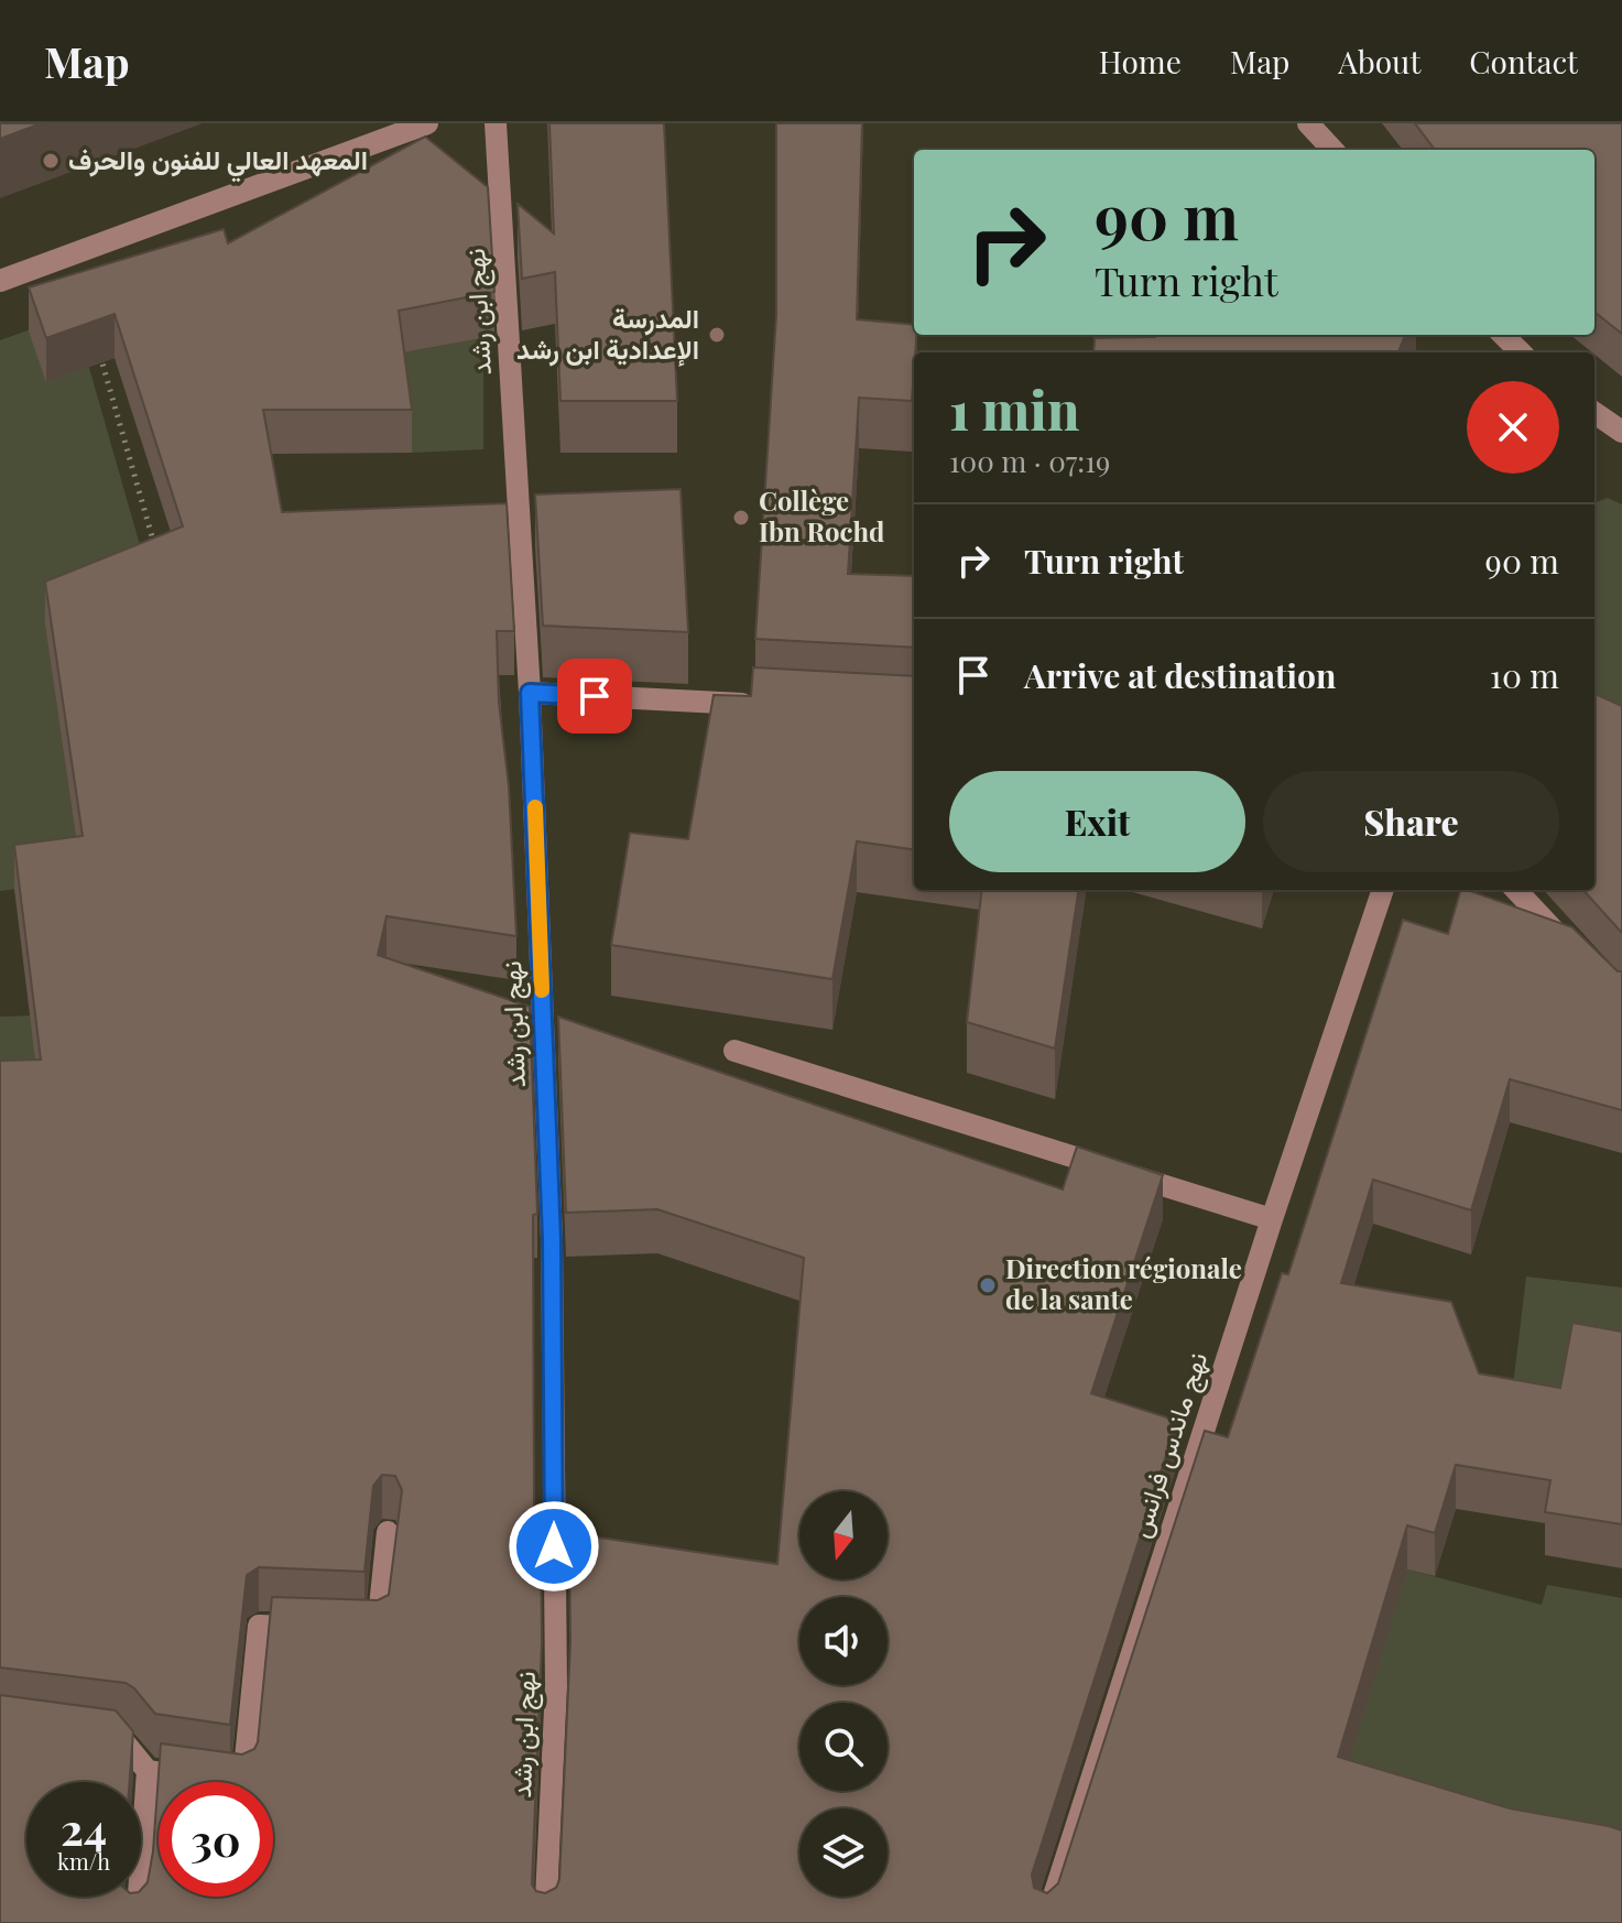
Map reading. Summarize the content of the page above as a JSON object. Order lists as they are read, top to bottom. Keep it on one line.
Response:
{"streets":{"street":["نهج ابن رشد","نهج ماندس فرانس"]},"places":["المعهد العالي للفنون والحرف","المدرسة الإعدادية ابن رشد","Collège Ibn Rochd","Direction régionale de la sante"],"north":"bottom","page":{"header":"Map","nav":["Home","Map","About","Contact"],"turn":["90 m","Turn right"],"heading":["1 min","100 m · 07:19"],"list":[{"name":"Turn right","value":"90 m"},{"name":"Arrive at destination","value":"10 m"}],"buttons":["Exit","Share"],"speed":"24 km/h","limit":"30"}}
